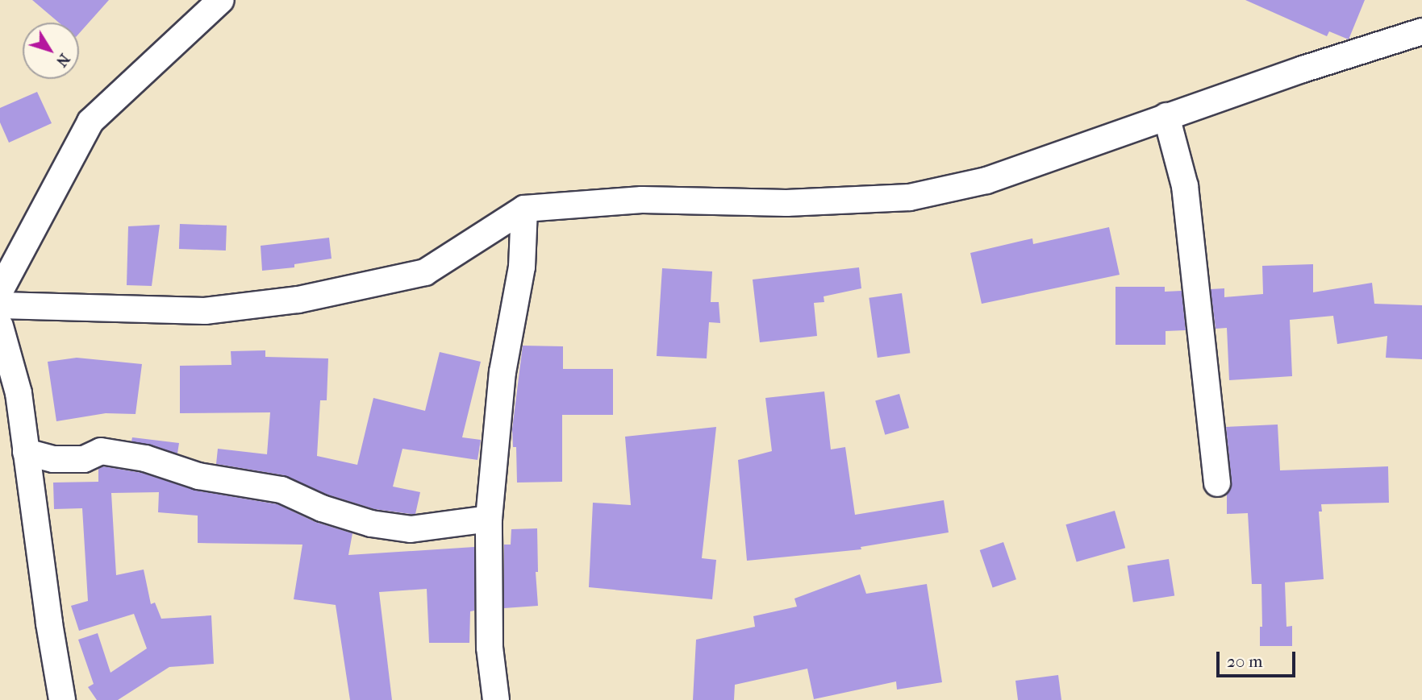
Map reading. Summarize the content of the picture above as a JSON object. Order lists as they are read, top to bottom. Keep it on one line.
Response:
{"scale_bar":"20 m","north":"bottom right"}
